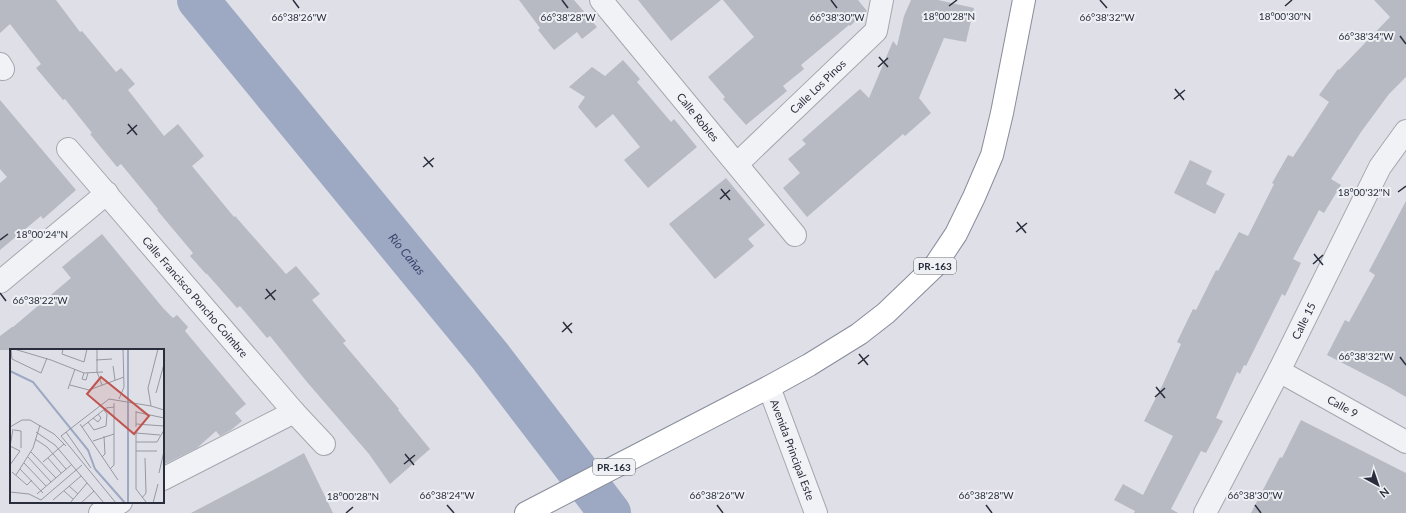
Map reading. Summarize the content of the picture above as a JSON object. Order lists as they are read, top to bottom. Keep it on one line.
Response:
{"streets":{"highway":["PR-163"],"street":["Calle Los Pinos","Calle Robles","Calle Francisco Poncho Coimbre","Calle 15","Calle 9","Avenida Principal Este"]},"crossings":[["Calle Los Pinos","Calle Robles"],["PR-163","Avenida Principal Este"],["Calle 15","Calle 9"]],"water":["Río Cañas"],"north":"bottom right","coordinates":["18°00'28\"N","18°00'30\"N","66°38'26\"W","66°38'28\"W","66°38'30\"W","66°38'32\"W","66°38'34\"W","18°00'32\"N","18°00'24\"N","66°38'22\"W","66°38'24\"W"]}
